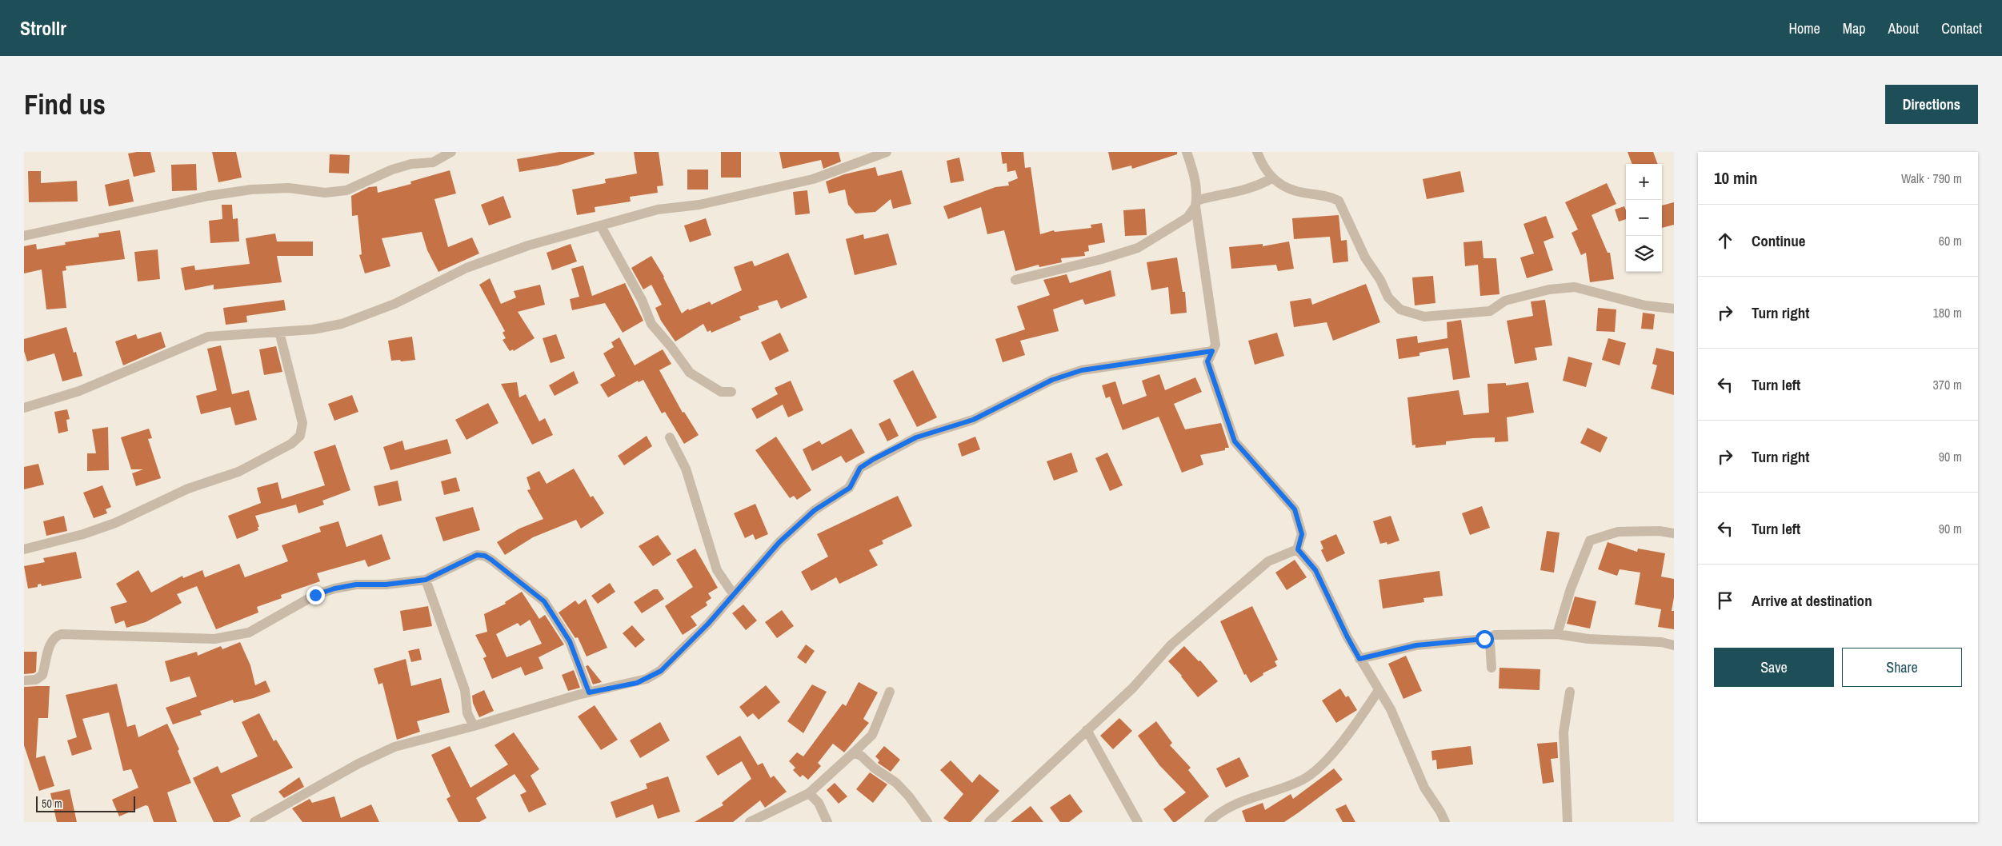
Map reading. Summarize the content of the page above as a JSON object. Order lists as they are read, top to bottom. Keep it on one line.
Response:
{"scale_bar":"50 m","page":{"header":"Strollr","nav":["Home","Map","About","Contact"],"buttons":["Directions",["Save","Share"]],"title":"Find us","heading":["10 min","Walk · 790 m"],"map_buttons":["+","−"],"list":[["Continue","60 m"],["Turn right","180 m"],["Turn left","370 m"],["Turn right","90 m"],["Turn left","90 m"],"Arrive at destination"],"scale":"50 m"}}
